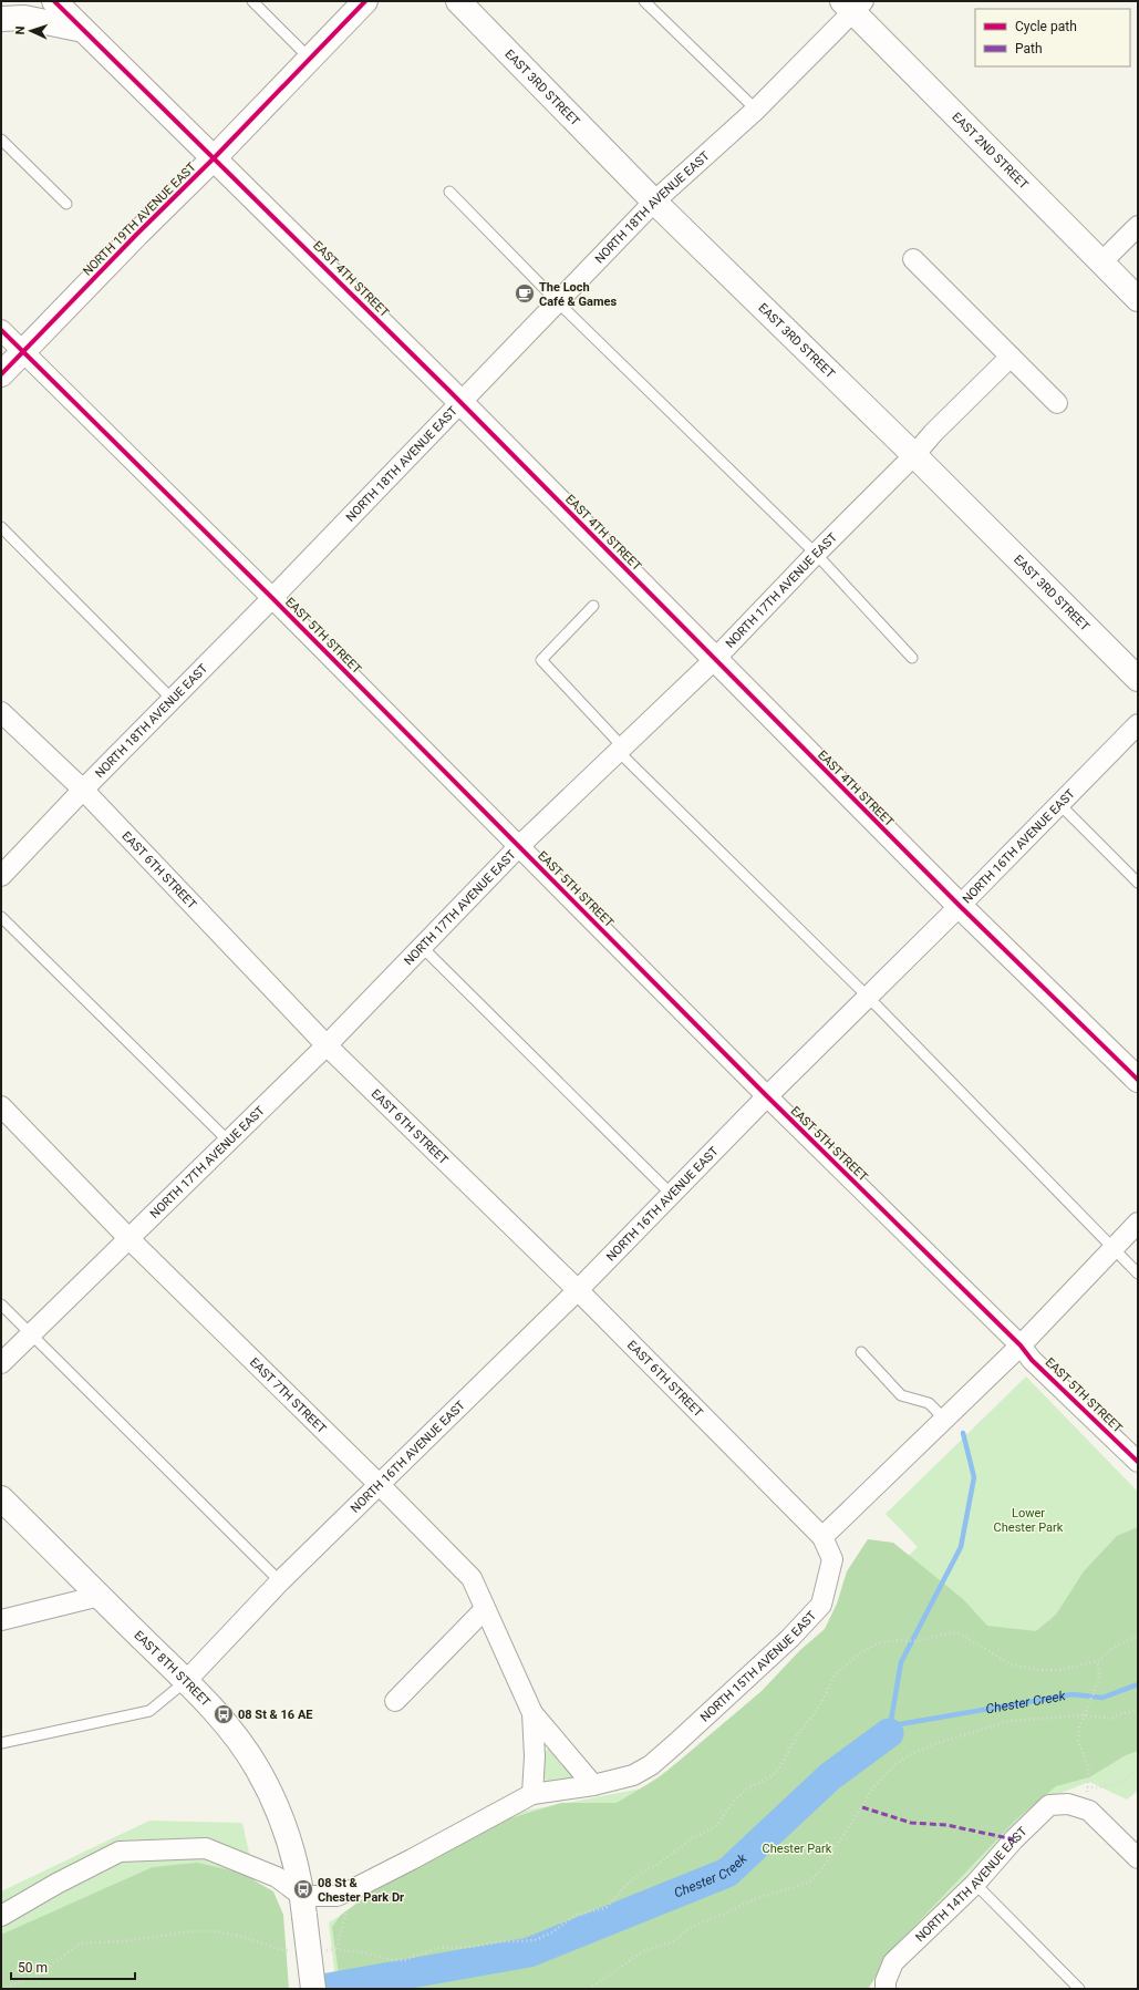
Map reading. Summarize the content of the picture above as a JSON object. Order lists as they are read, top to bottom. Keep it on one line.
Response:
{"streets":{"street":["EAST 3RD STREET","EAST 2ND STREET","NORTH 18TH AVENUE EAST","NORTH 19TH AVENUE EAST","EAST 4TH STREET","NORTH 17TH AVENUE EAST","EAST 5TH STREET","NORTH 16TH AVENUE EAST","EAST 6TH STREET","EAST 7TH STREET","NORTH 15TH AVENUE EAST","EAST 8TH STREET","NORTH 14TH AVENUE EAST"]},"crossings":[["EAST 3RD STREET","NORTH 18TH AVENUE EAST"],["EAST 3RD STREET","NORTH 17TH AVENUE EAST"],["EAST 2ND STREET","NORTH 18TH AVENUE EAST"],["NORTH 18TH AVENUE EAST","EAST 4TH STREET"],["NORTH 18TH AVENUE EAST","EAST 5TH STREET"],["NORTH 18TH AVENUE EAST","EAST 6TH STREET"],["NORTH 19TH AVENUE EAST","EAST 4TH STREET"],["NORTH 19TH AVENUE EAST","EAST 5TH STREET"],["EAST 4TH STREET","NORTH 17TH AVENUE EAST"],["EAST 4TH STREET","NORTH 16TH AVENUE EAST"],["NORTH 17TH AVENUE EAST","EAST 5TH STREET"],["NORTH 17TH AVENUE EAST","EAST 6TH STREET"],["NORTH 17TH AVENUE EAST","EAST 7TH STREET"],["EAST 5TH STREET","NORTH 16TH AVENUE EAST"],["NORTH 16TH AVENUE EAST","EAST 6TH STREET"],["NORTH 16TH AVENUE EAST","EAST 7TH STREET"],["NORTH 16TH AVENUE EAST","EAST 8TH STREET"],["EAST 6TH STREET","NORTH 15TH AVENUE EAST"],["EAST 7TH STREET","NORTH 15TH AVENUE EAST"],["NORTH 15TH AVENUE EAST","EAST 8TH STREET"]],"water":["Chester Creek"],"parks":["Lower Chester Park","Chester Park"],"places":{"cafe":["The Loch Café & Games"],"bus stop":["08 St & 16 AE","08 St & Chester Park Dr"]},"legend":["Cycle path","Path"],"scale_bar":"50 m","north":"left"}
